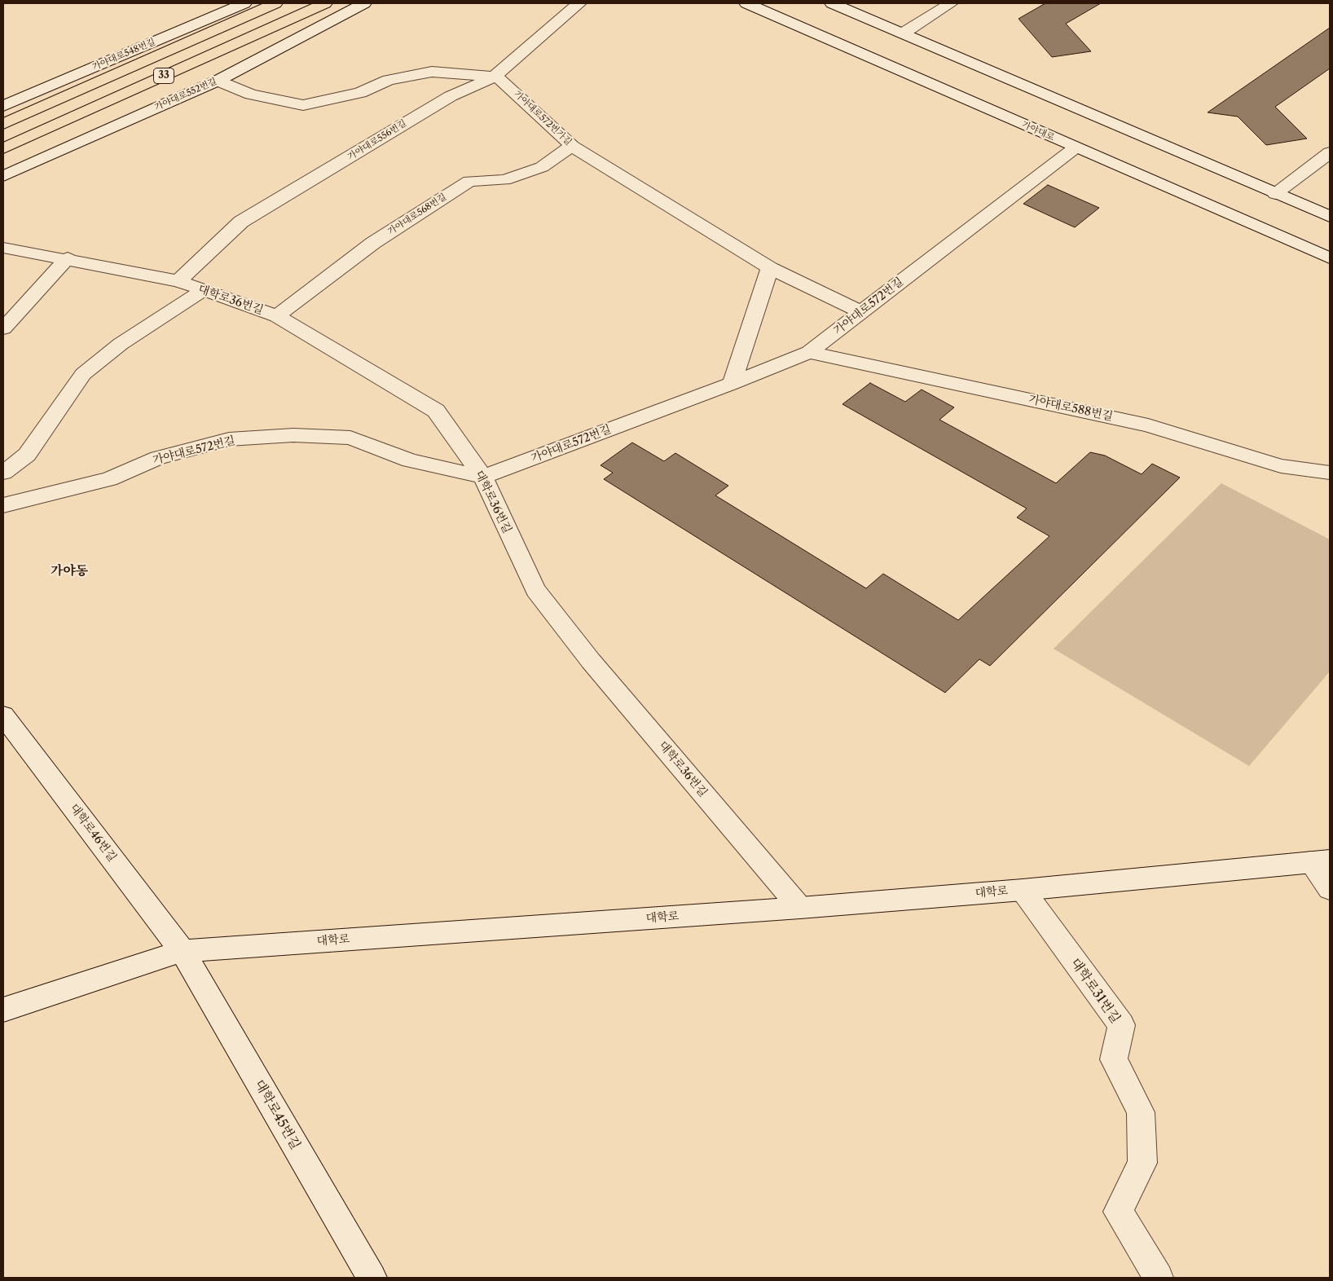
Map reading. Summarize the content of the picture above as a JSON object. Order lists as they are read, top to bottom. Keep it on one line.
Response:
{"streets":{"highway":["33"],"street":["가야대로548번길","가야대로552번길","가야대로572번가길","가야대로","가야대로556번길","가야대로568번길","대학로36번길","가야대로572번길","가야대로588번길","대학로46번길","대학로","대학로31번길","대학로45번길"]},"crossings":[["가야대로572번가길","가야대로556번길"],["가야대로572번가길","가야대로568번길"],["가야대로572번가길","가야대로572번길"],["가야대로","가야대로572번길"],["가야대로556번길","대학로36번길"],["가야대로568번길","대학로36번길"],["대학로36번길","가야대로572번길"],["대학로36번길","대학로"],["가야대로572번길","가야대로588번길"],["대학로46번길","대학로"],["대학로46번길","대학로45번길"],["대학로","대학로31번길"],["대학로","대학로45번길"]],"districts":["가야동"]}
